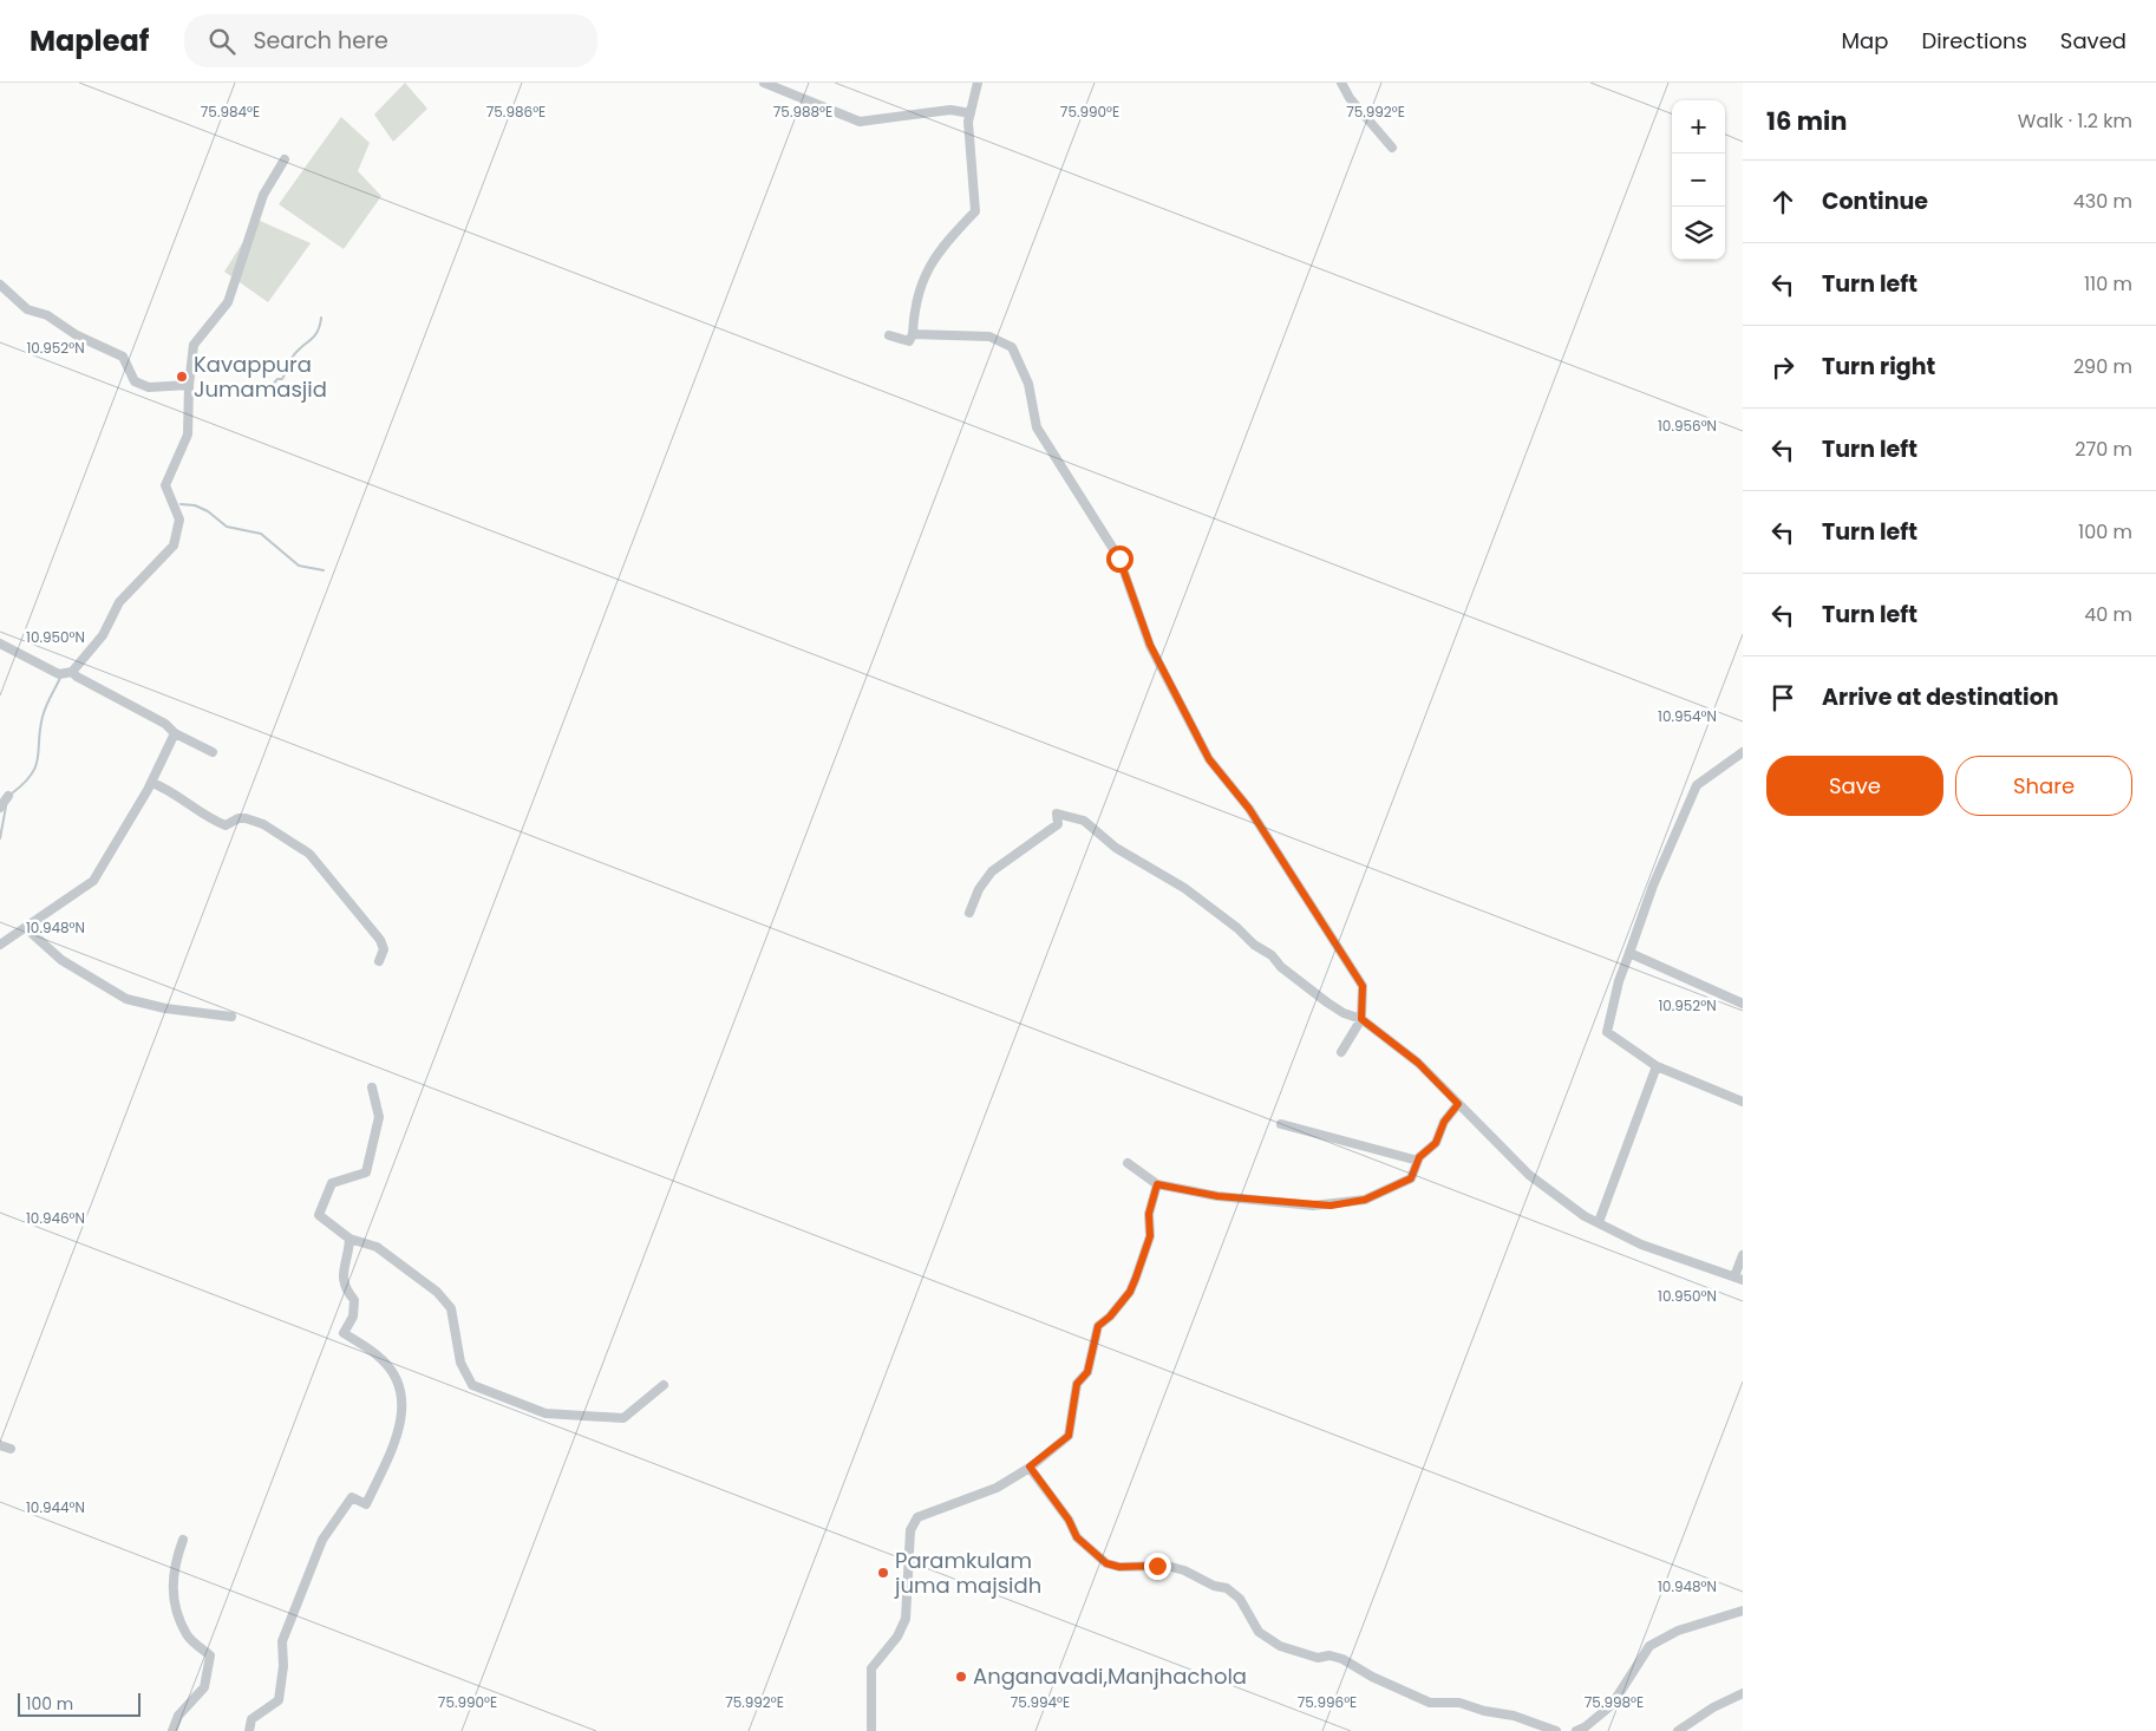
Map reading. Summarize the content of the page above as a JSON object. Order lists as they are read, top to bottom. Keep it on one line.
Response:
{"places":["Kavappura Jumamasjid","Paramkulam juma majsidh","Anganavadi,Manjhachola"],"scale_bar":"100 m","page":{"header":"Mapleaf","search":"Search here","nav":["Map","Directions","Saved"],"heading":["16 min","Walk · 1.2 km"],"map_buttons":["+","−"],"list":[["Continue","430 m"],["Turn left","110 m"],["Turn right","290 m"],["Turn left","270 m"],["Turn left","100 m"],["Turn left","40 m"],"Arrive at destination"],"buttons":["Save","Share"],"scale":"100 m"},"coordinates":["75.984°E","75.986°E","75.988°E","75.990°E","75.992°E","10.952°N","10.956°N","10.950°N","10.954°N","10.948°N","10.946°N","10.944°N","75.994°E","75.996°E","75.998°E"]}
